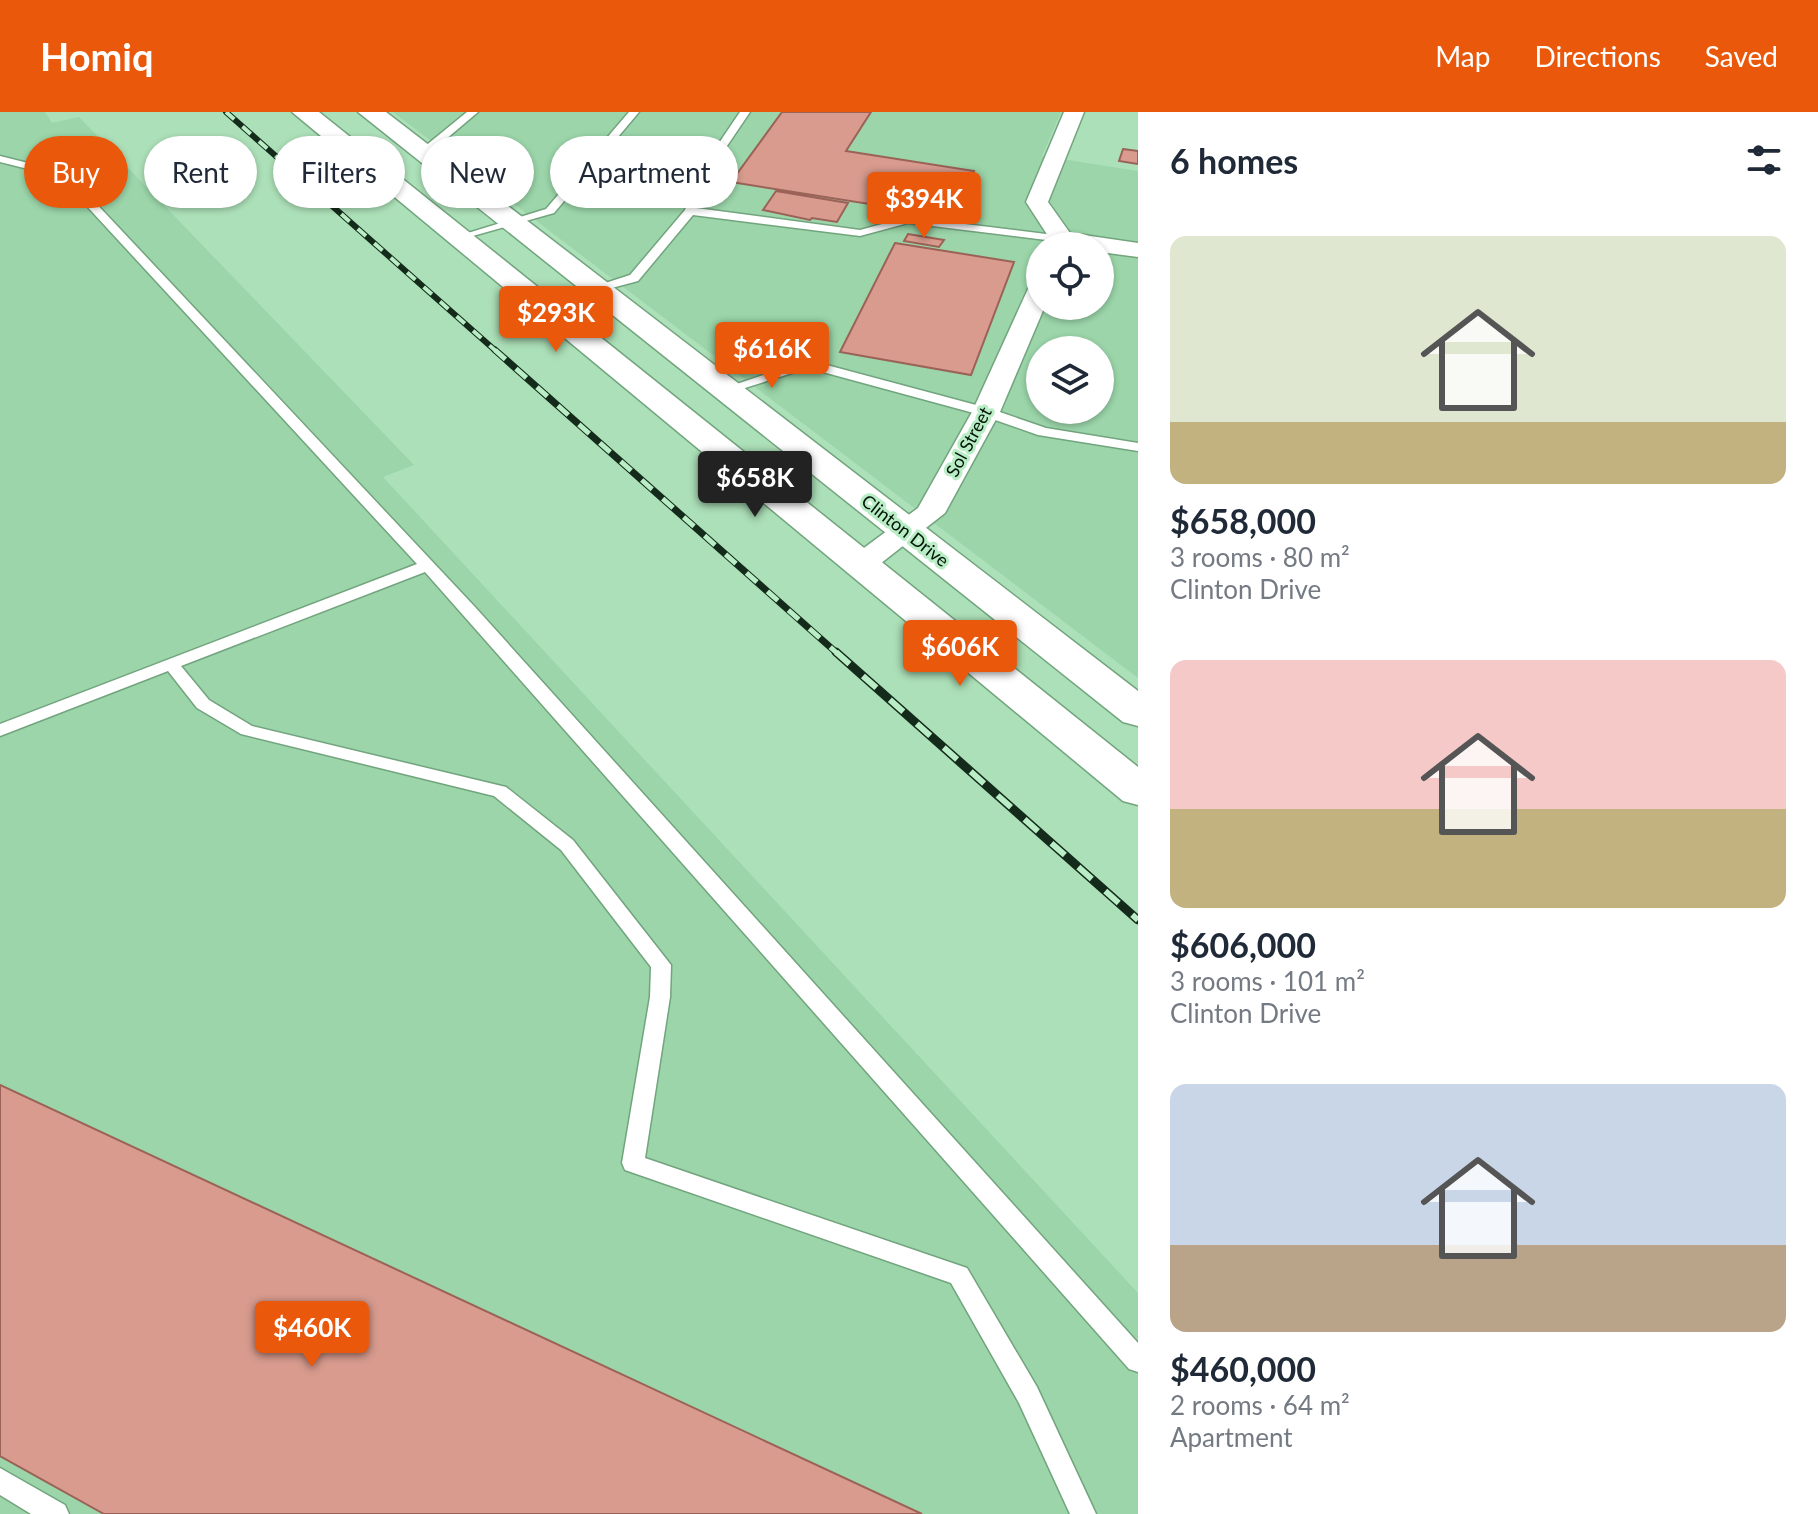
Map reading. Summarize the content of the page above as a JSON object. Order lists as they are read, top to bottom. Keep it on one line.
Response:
{"streets":{"main road":["Clinton Drive"],"street":["Sol Street"]},"crossings":[["Sol Street","Clinton Drive"]],"page":{"header":"Homiq","nav":["Map","Directions","Saved"],"heading":"6 homes","chip":["Buy","Rent","Filters","New","Apartment"],"price":["$394K","$293K","$616K","$658K","$606K","$460K"],"list":[{"name":"$658,000","note":"3 rooms · 80 m² · Clinton Drive"},{"name":"$606,000","note":"3 rooms · 101 m² · Clinton Drive"},{"name":"$460,000","note":"2 rooms · 64 m² · Apartment"}]}}
